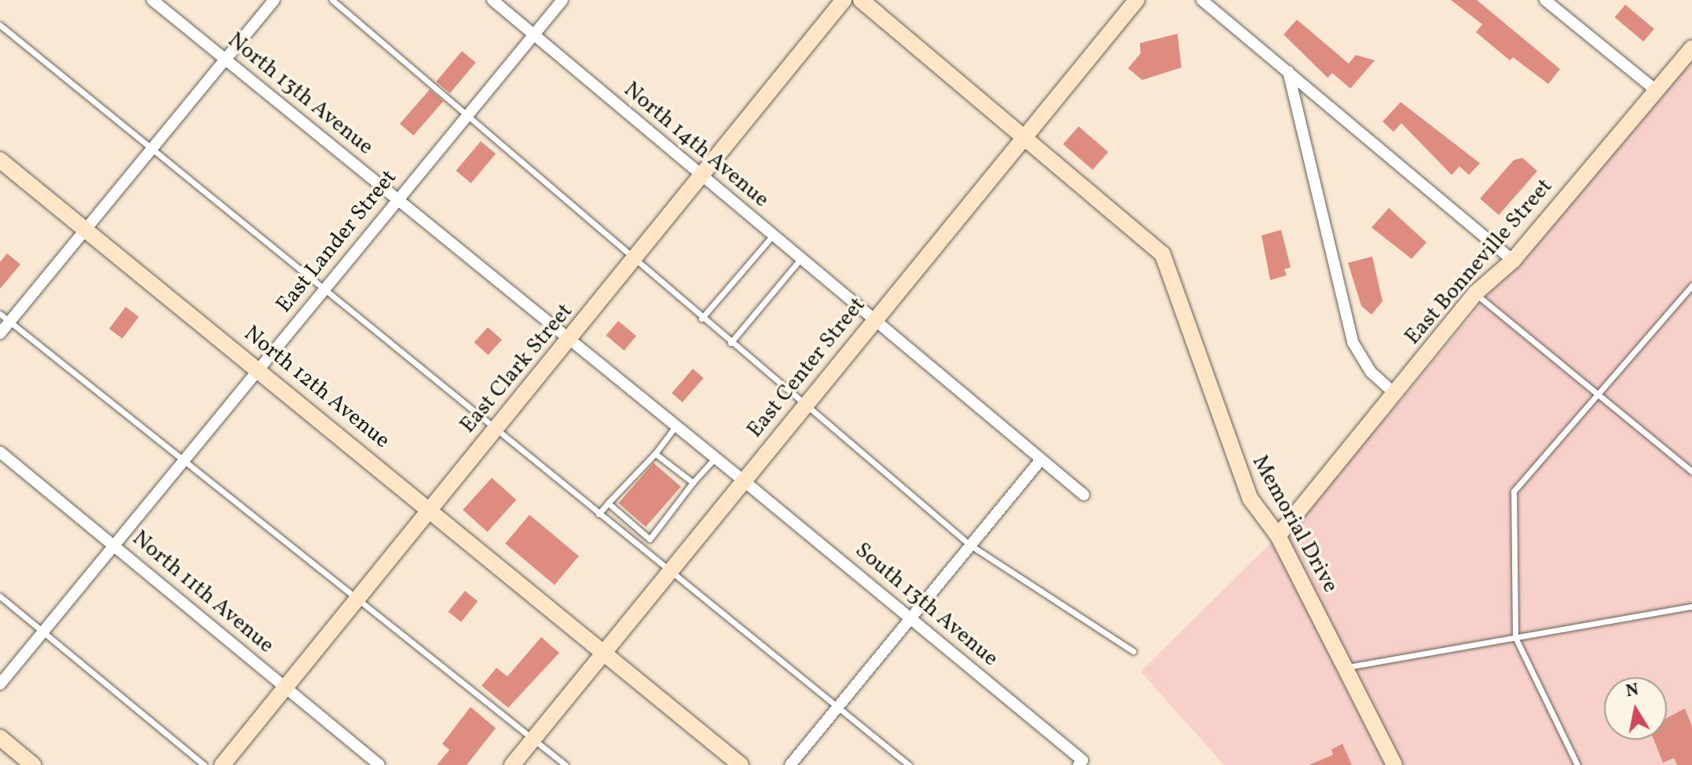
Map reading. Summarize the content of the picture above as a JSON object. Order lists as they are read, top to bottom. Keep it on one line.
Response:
{"streets":{"street":["North 13th Avenue","North 14th Avenue","East Lander Street","East Bonneville Street","East Center Street","East Clark Street","North 12th Avenue","Memorial Drive","North 11th Avenue","South 13th Avenue"]},"crossings":[["North 13th Avenue","East Lander Street"],["North 13th Avenue","East Center Street"],["North 13th Avenue","East Clark Street"],["North 13th Avenue","South 13th Avenue"],["North 14th Avenue","East Lander Street"],["North 14th Avenue","East Center Street"],["North 14th Avenue","East Clark Street"],["East Lander Street","North 12th Avenue"],["East Lander Street","North 11th Avenue"],["East Bonneville Street","Memorial Drive"],["East Center Street","North 12th Avenue"],["East Center Street","Memorial Drive"],["East Center Street","South 13th Avenue"],["East Clark Street","North 12th Avenue"],["East Clark Street","North 11th Avenue"]],"north":"top"}
